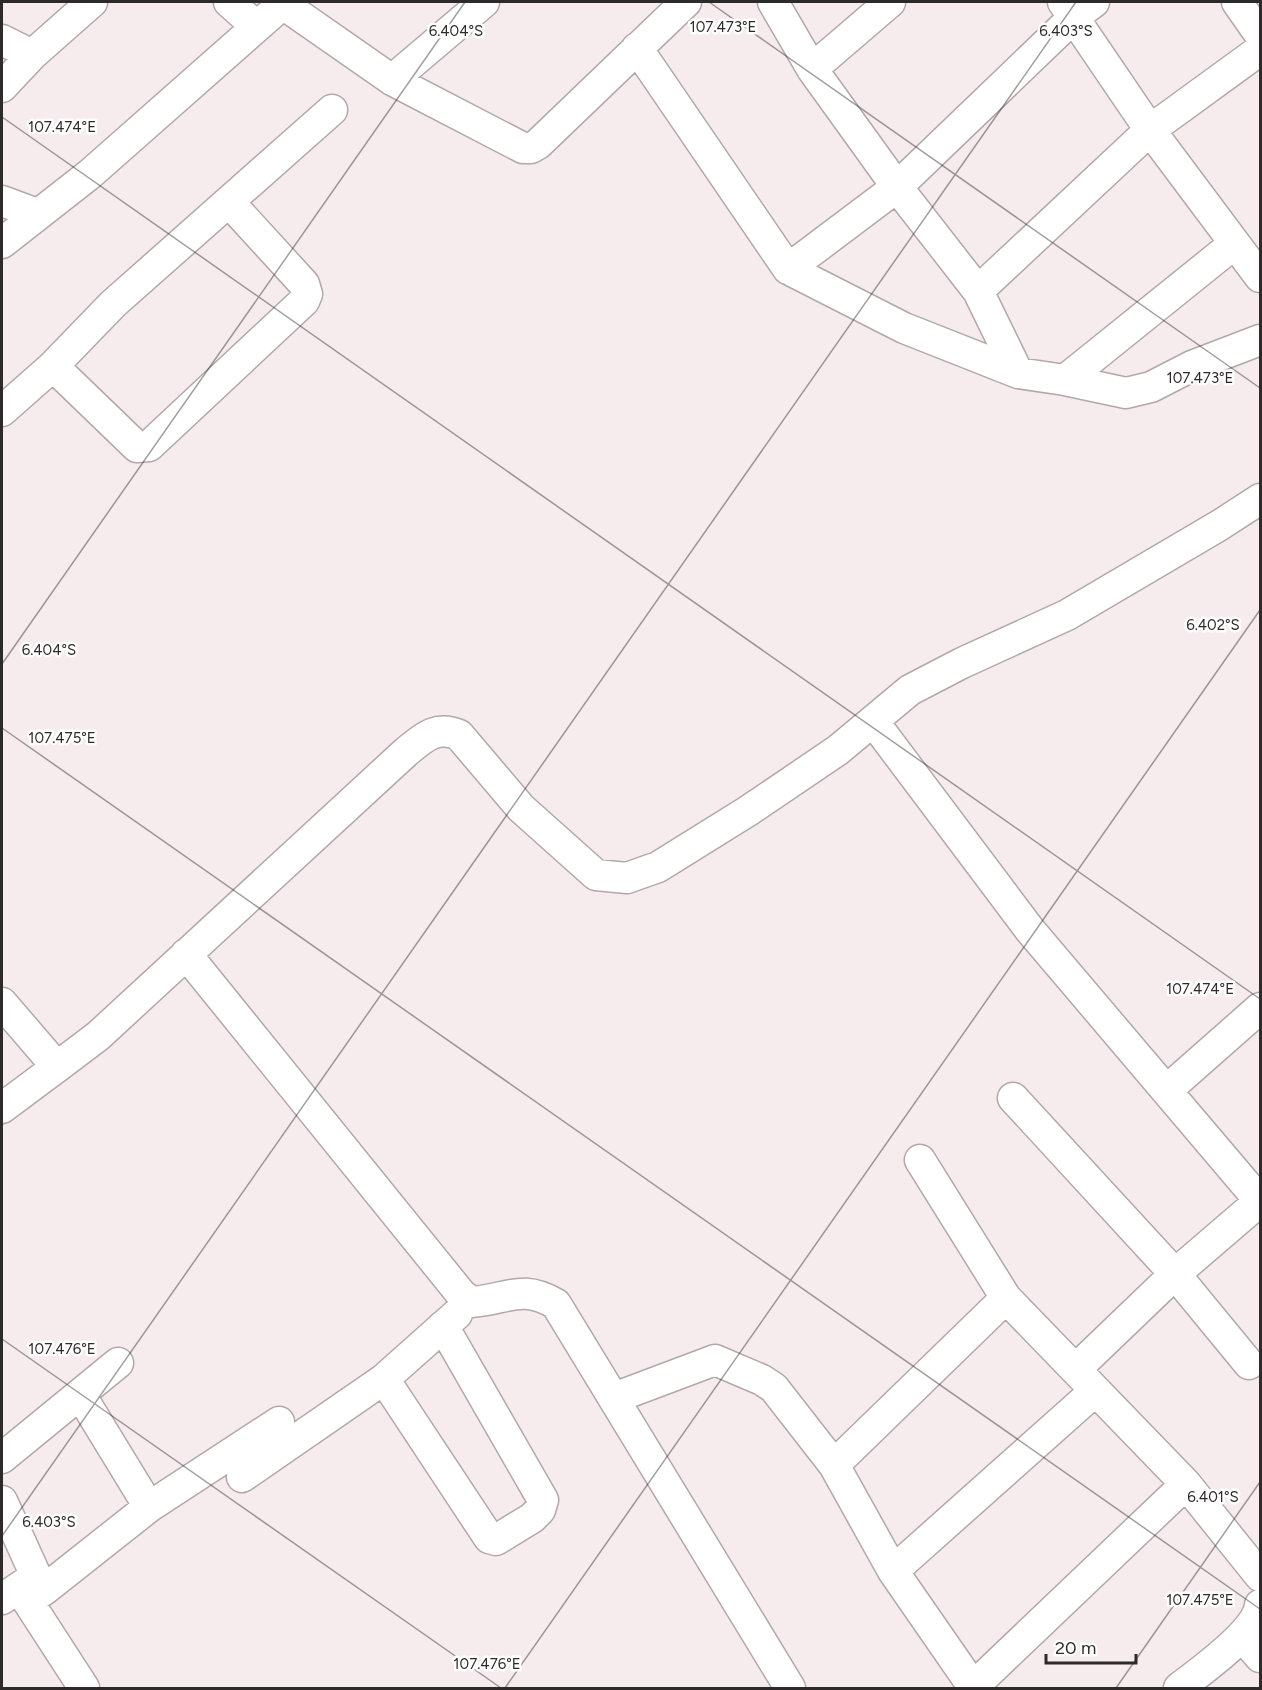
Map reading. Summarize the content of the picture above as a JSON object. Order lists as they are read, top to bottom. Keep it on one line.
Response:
{"scale_bar":"20 m","coordinates":["107.473°E","6.404°S","6.403°S","107.474°E","6.402°S","107.475°E","107.476°E","6.401°S"]}
